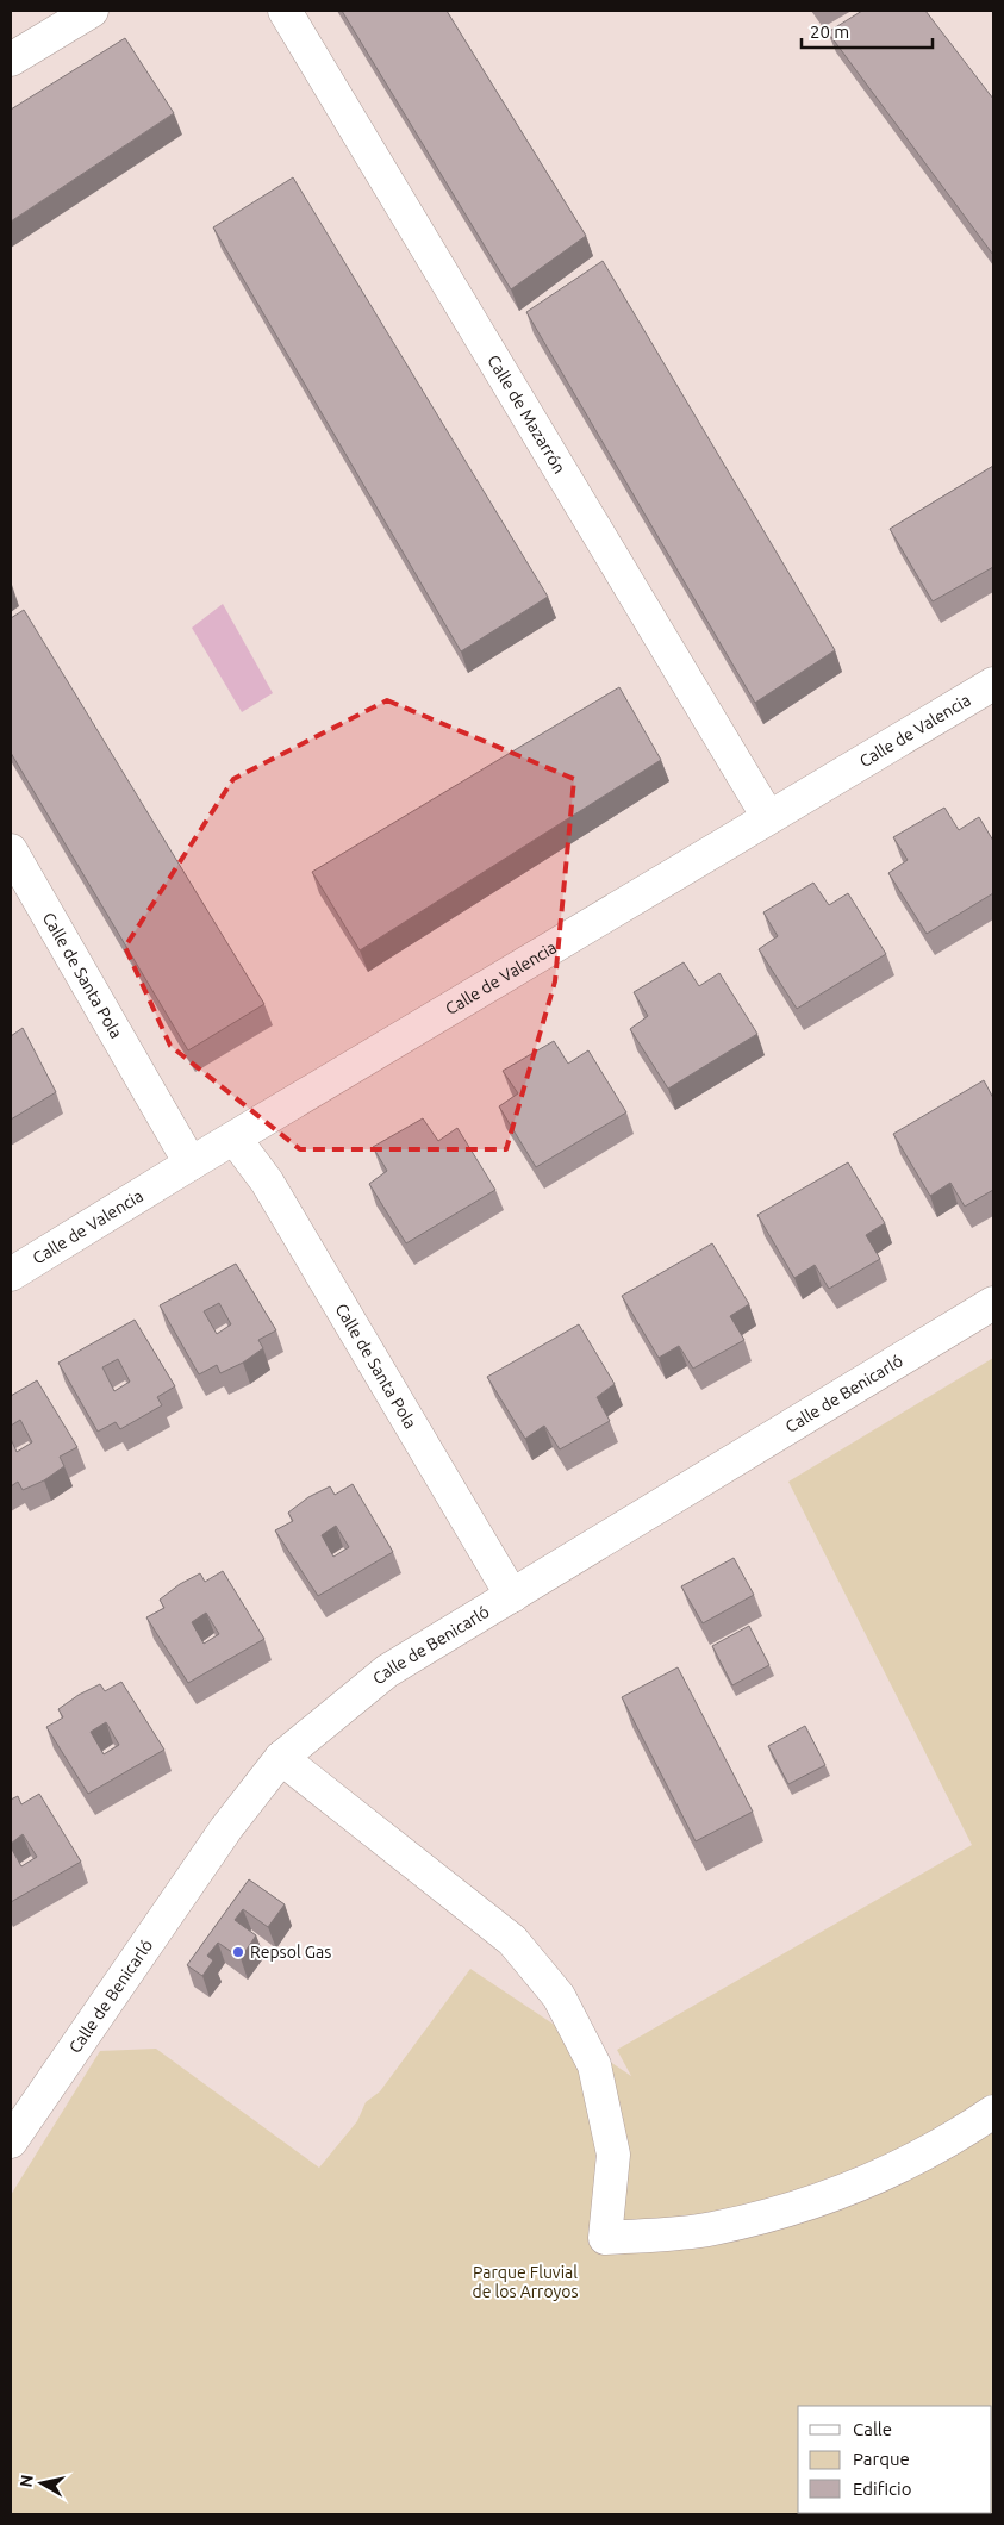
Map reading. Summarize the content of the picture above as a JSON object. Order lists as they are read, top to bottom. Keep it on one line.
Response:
{"streets":{"street":["Calle de Mazarrón","Calle de Valencia","Calle de Santa Pola","Calle de Benicarló"]},"crossings":[["Calle de Mazarrón","Calle de Valencia"],["Calle de Valencia","Calle de Santa Pola"],["Calle de Santa Pola","Calle de Benicarló"]],"parks":["Parque Fluvial de los Arroyos"],"places":["Repsol Gas"],"legend":["Calle","Parque","Edificio"],"scale_bar":"20 m","north":"left"}
